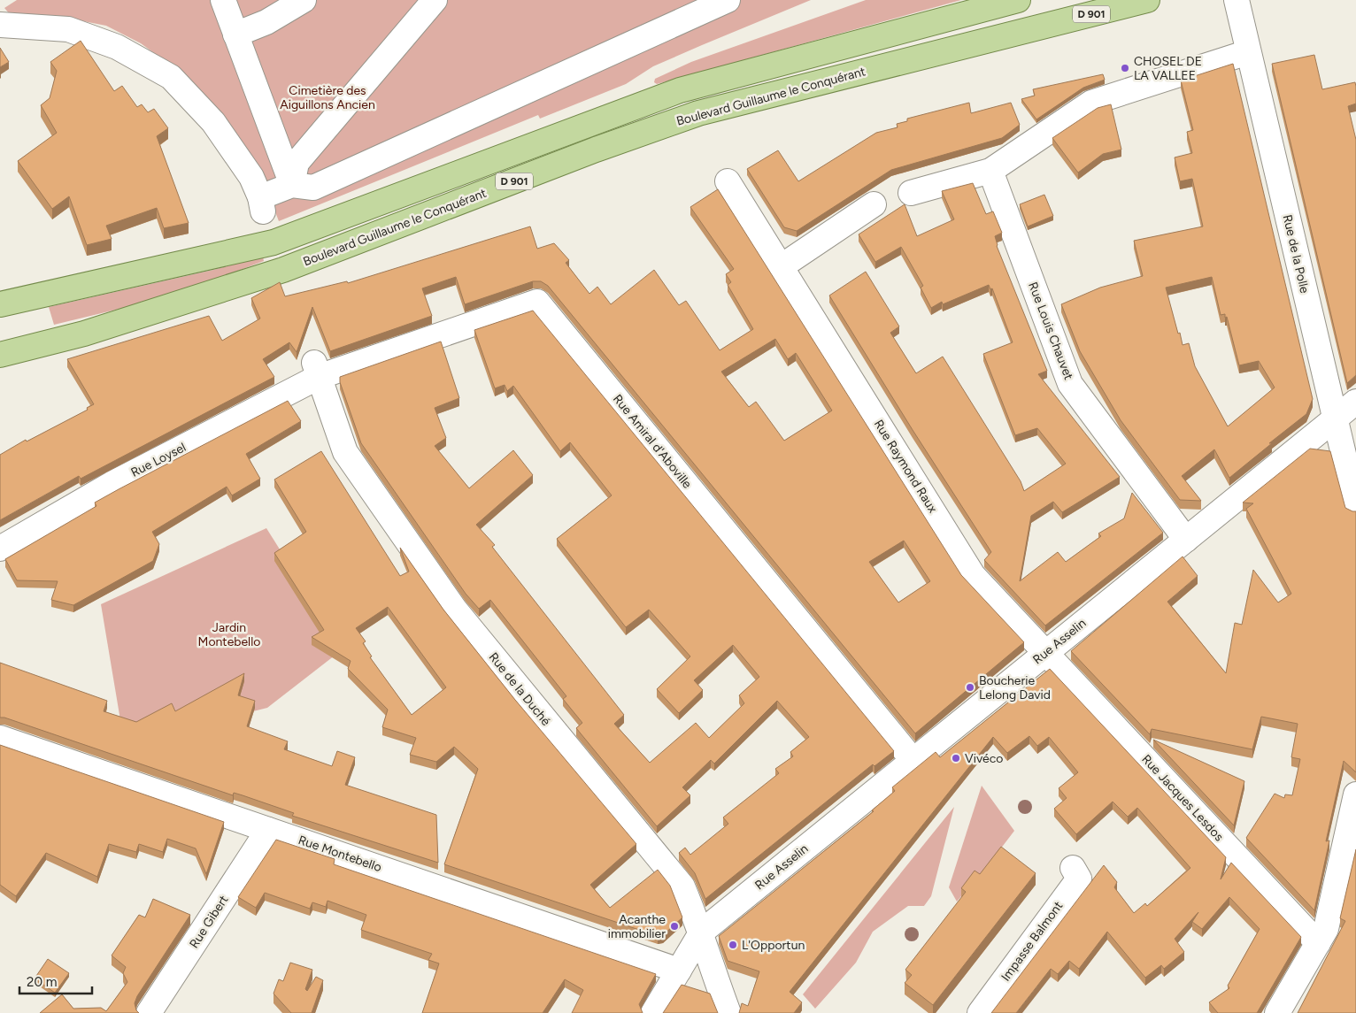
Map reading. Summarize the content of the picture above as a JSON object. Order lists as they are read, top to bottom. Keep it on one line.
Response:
{"streets":{"main road":["D 901","Boulevard Guillaume le Conquérant"],"street":["Rue de la Polle","Rue Louis Chauvet","Rue Amiral d'Aboville","Rue Loysel","Rue Raymond Raux","Rue Asselin","Rue de la Duché","Rue Jacques Lesdos","Rue Montebello","Rue Gibert","Impasse Balmont"]},"crossings":[["Rue de la Polle","Rue Asselin"],["Rue Louis Chauvet","Rue Asselin"],["Rue Amiral d'Aboville","Rue Loysel"],["Rue Amiral d'Aboville","Rue Asselin"],["Rue Amiral d'Aboville","Rue de la Duché"],["Rue Loysel","Rue de la Duché"],["Rue Raymond Raux","Rue Asselin"],["Rue Raymond Raux","Rue Jacques Lesdos"],["Rue Asselin","Rue de la Duché"],["Rue Asselin","Rue Jacques Lesdos"],["Rue Montebello","Rue Gibert"]],"parks":["Cimetière des Aiguillons Ancien","Jardin Montebello"],"places":["CHOSEL DE LA VALLEE","Boucherie Lelong David","Vivéco","Acanthe immobilier","L'Opportun"],"scale_bar":"20 m"}
